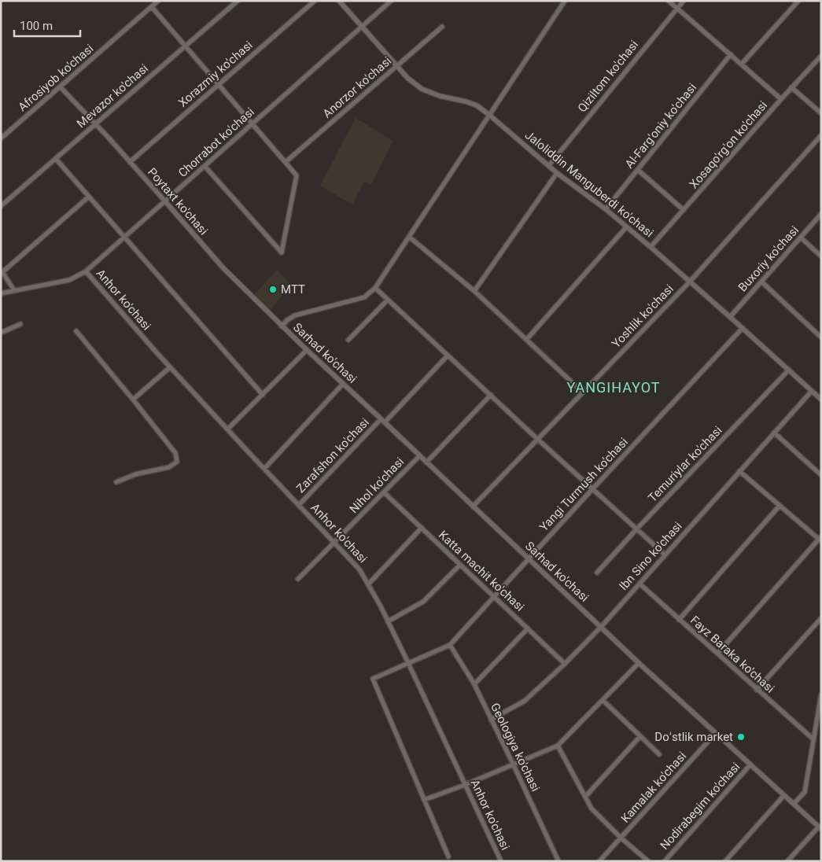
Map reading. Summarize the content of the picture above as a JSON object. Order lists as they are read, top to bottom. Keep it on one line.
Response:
{"streets":{"street":["Xorazmiy ko'chasi","Qiziltom ko'chasi","Afrosiyob ko'chasi","Anorzor ko'chasi","Mevazor ko'chasi","Al-Farg'oniy ko'chasi","Chorrabot ko'chasi","Xosaqo'rg'on ko'chasi","Jaloliddin Manguberdi ko'chasi","Poytaxt ko'chasi","Buxoriy ko'chasi","Anhor ko'chasi","Yoshlik ko'chasi","Sarhad ko'chasi","Zarafshon ko'chasi","Temuriylar ko'chasi","Yangi Turmush ko'chasi","Nihol ko'chasi","Ibn Sino ko'chasi","Katta machit ko'chasi","Fayz Baraka ko'chasi","Geologiya ko'chasi","Kamalak ko'chasi","Nodirabegim ko'chasi"]},"crossings":[["Xorazmiy ko'chasi","Poytaxt ko'chasi"],["Qiziltom ko'chasi","Jaloliddin Manguberdi ko'chasi"],["Afrosiyob ko'chasi","Poytaxt ko'chasi"],["Anorzor ko'chasi","Jaloliddin Manguberdi ko'chasi"],["Mevazor ko'chasi","Poytaxt ko'chasi"],["Al-Farg'oniy ko'chasi","Jaloliddin Manguberdi ko'chasi"],["Chorrabot ko'chasi","Jaloliddin Manguberdi ko'chasi"],["Chorrabot ko'chasi","Poytaxt ko'chasi"],["Chorrabot ko'chasi","Anhor ko'chasi"],["Xosaqo'rg'on ko'chasi","Jaloliddin Manguberdi ko'chasi"],["Jaloliddin Manguberdi ko'chasi","Buxoriy ko'chasi"],["Jaloliddin Manguberdi ko'chasi","Yoshlik ko'chasi"],["Jaloliddin Manguberdi ko'chasi","Temuriylar ko'chasi"],["Jaloliddin Manguberdi ko'chasi","Yangi Turmush ko'chasi"],["Jaloliddin Manguberdi ko'chasi","Ibn Sino ko'chasi"],["Poytaxt ko'chasi","Sarhad ko'chasi"],["Anhor ko'chasi","Zarafshon ko'chasi"],["Anhor ko'chasi","Yangi Turmush ko'chasi"],["Anhor ko'chasi","Nihol ko'chasi"],["Yoshlik ko'chasi","Sarhad ko'chasi"],["Sarhad ko'chasi","Zarafshon ko'chasi"],["Sarhad ko'chasi","Yangi Turmush ko'chasi"],["Sarhad ko'chasi","Nihol ko'chasi"],["Sarhad ko'chasi","Ibn Sino ko'chasi"],["Sarhad ko'chasi","Kamalak ko'chasi"],["Sarhad ko'chasi","Nodirabegim ko'chasi"],["Yangi Turmush ko'chasi","Katta machit ko'chasi"],["Yangi Turmush ko'chasi","Geologiya ko'chasi"],["Nihol ko'chasi","Katta machit ko'chasi"],["Ibn Sino ko'chasi","Katta machit ko'chasi"],["Ibn Sino ko'chasi","Fayz Baraka ko'chasi"],["Ibn Sino ko'chasi","Geologiya ko'chasi"]],"districts":["YANGIHAYOT"],"places":["MTT","Doʻstlik market"],"scale_bar":"100 m"}
